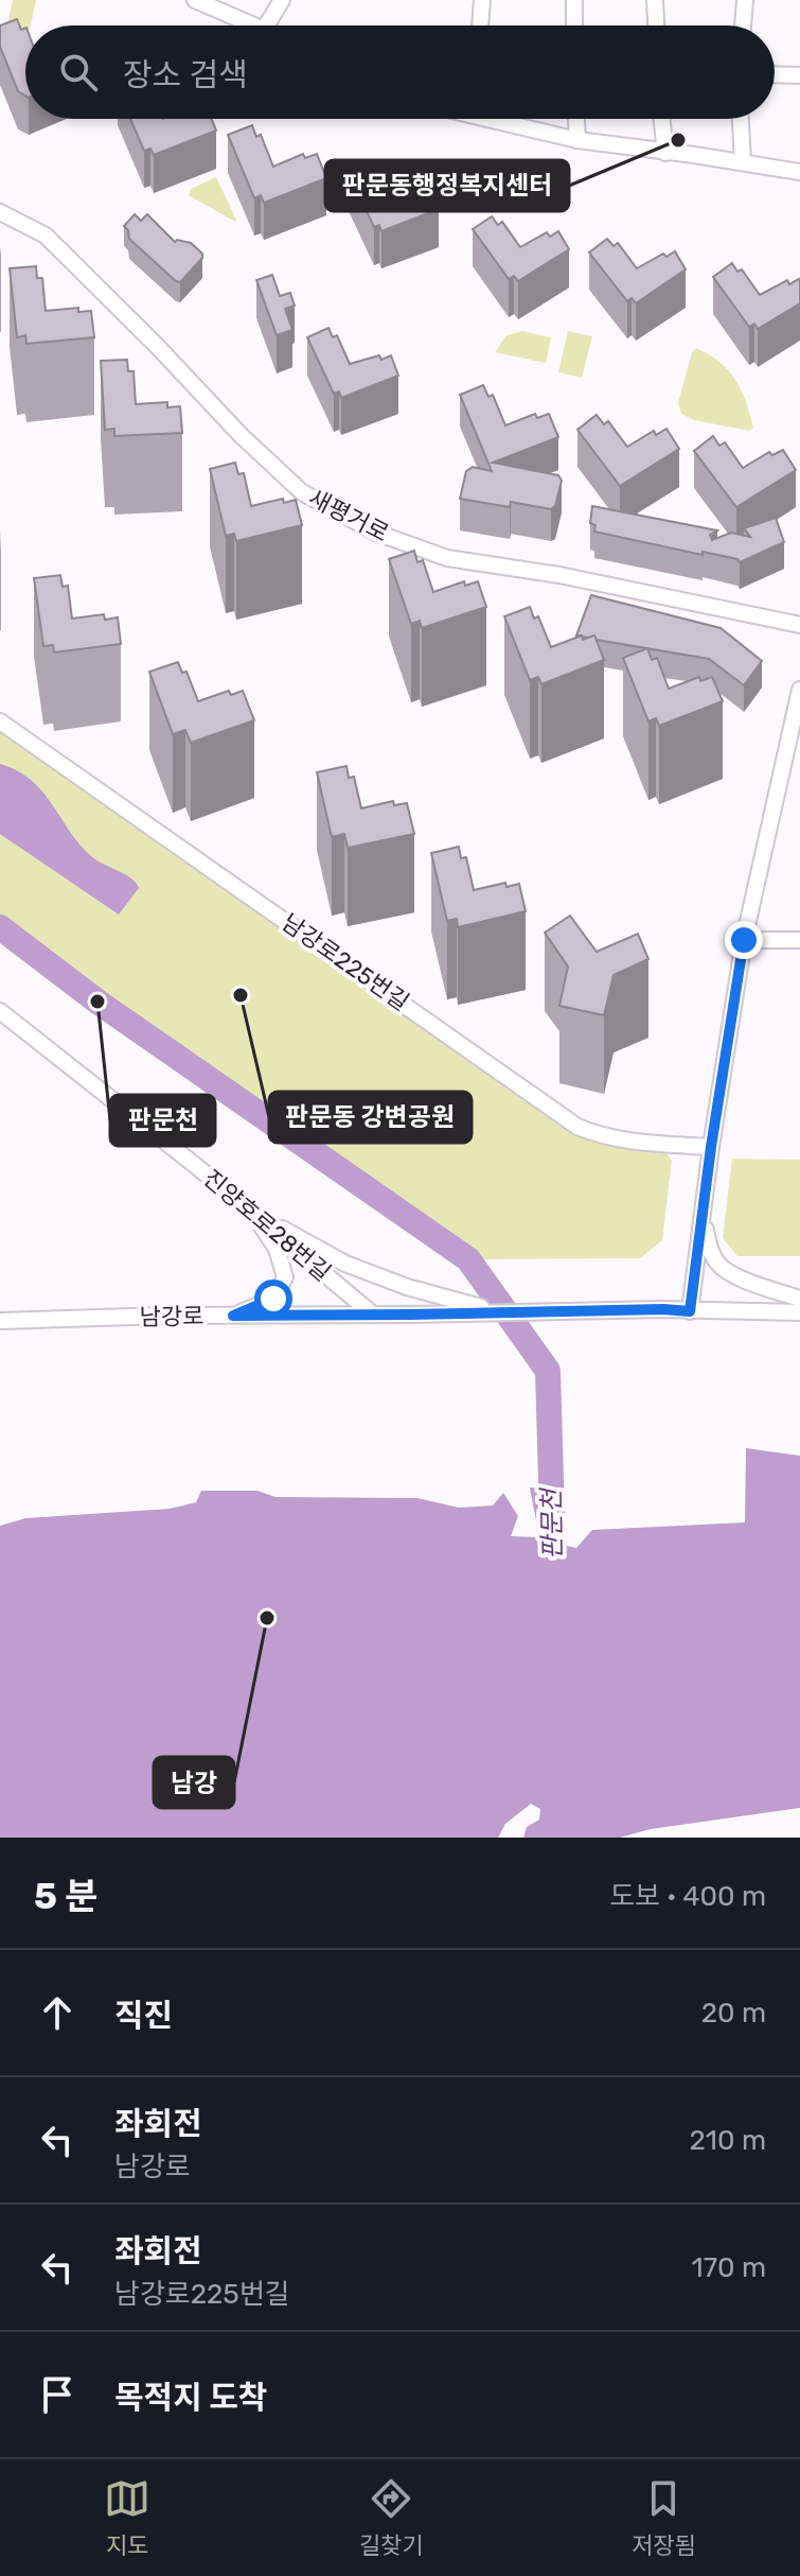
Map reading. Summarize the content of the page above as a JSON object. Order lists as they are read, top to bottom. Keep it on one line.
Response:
{"streets":{"street":["새평거로","남강로225번길","진양호로28번길","남강로"]},"crossings":[["진양호로28번길","남강로"]],"water":["판문천"],"places":["판문동행정복지센터","판문동 강변공원","판문천","남강"],"page":{"search":"장소 검색","heading":["5 분","도보 · 400 m"],"list":[["직진","20 m"],["좌회전","남강로","210 m"],["좌회전","남강로225번길","170 m"],"목적지 도착"],"nav":["지도","길찾기","저장됨"]}}
